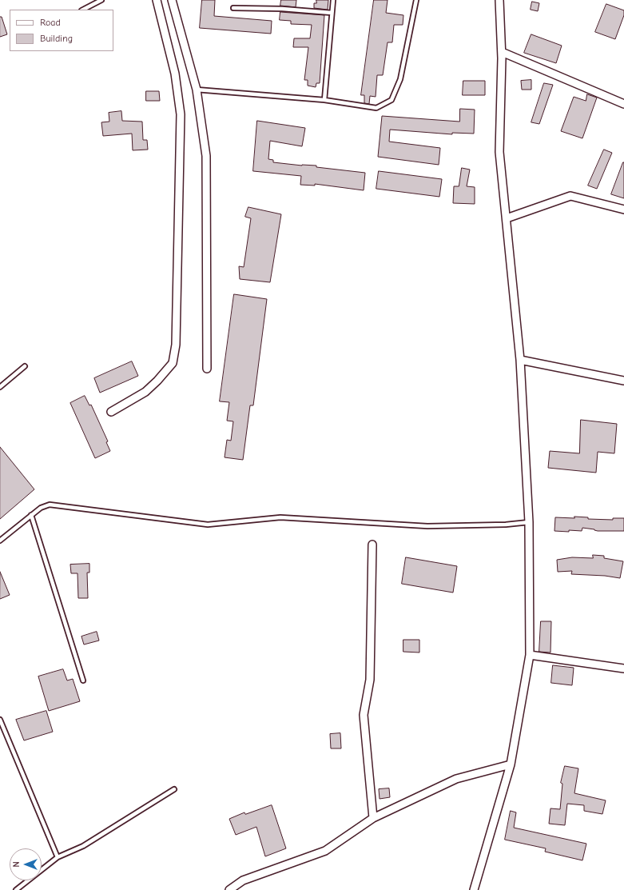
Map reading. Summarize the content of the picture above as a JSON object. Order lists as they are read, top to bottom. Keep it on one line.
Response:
{"legend":["Road","Building"],"north":"left"}
